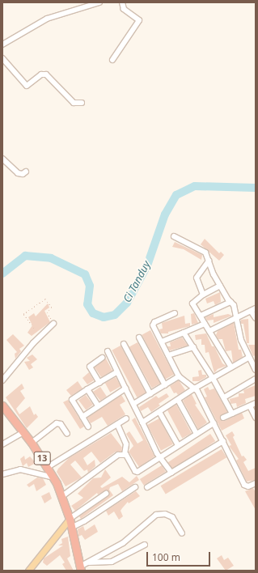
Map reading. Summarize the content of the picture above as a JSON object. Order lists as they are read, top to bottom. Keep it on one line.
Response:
{"streets":{"highway":["13"]},"water":["Ci Tanduy"],"scale_bar":"100 m"}
